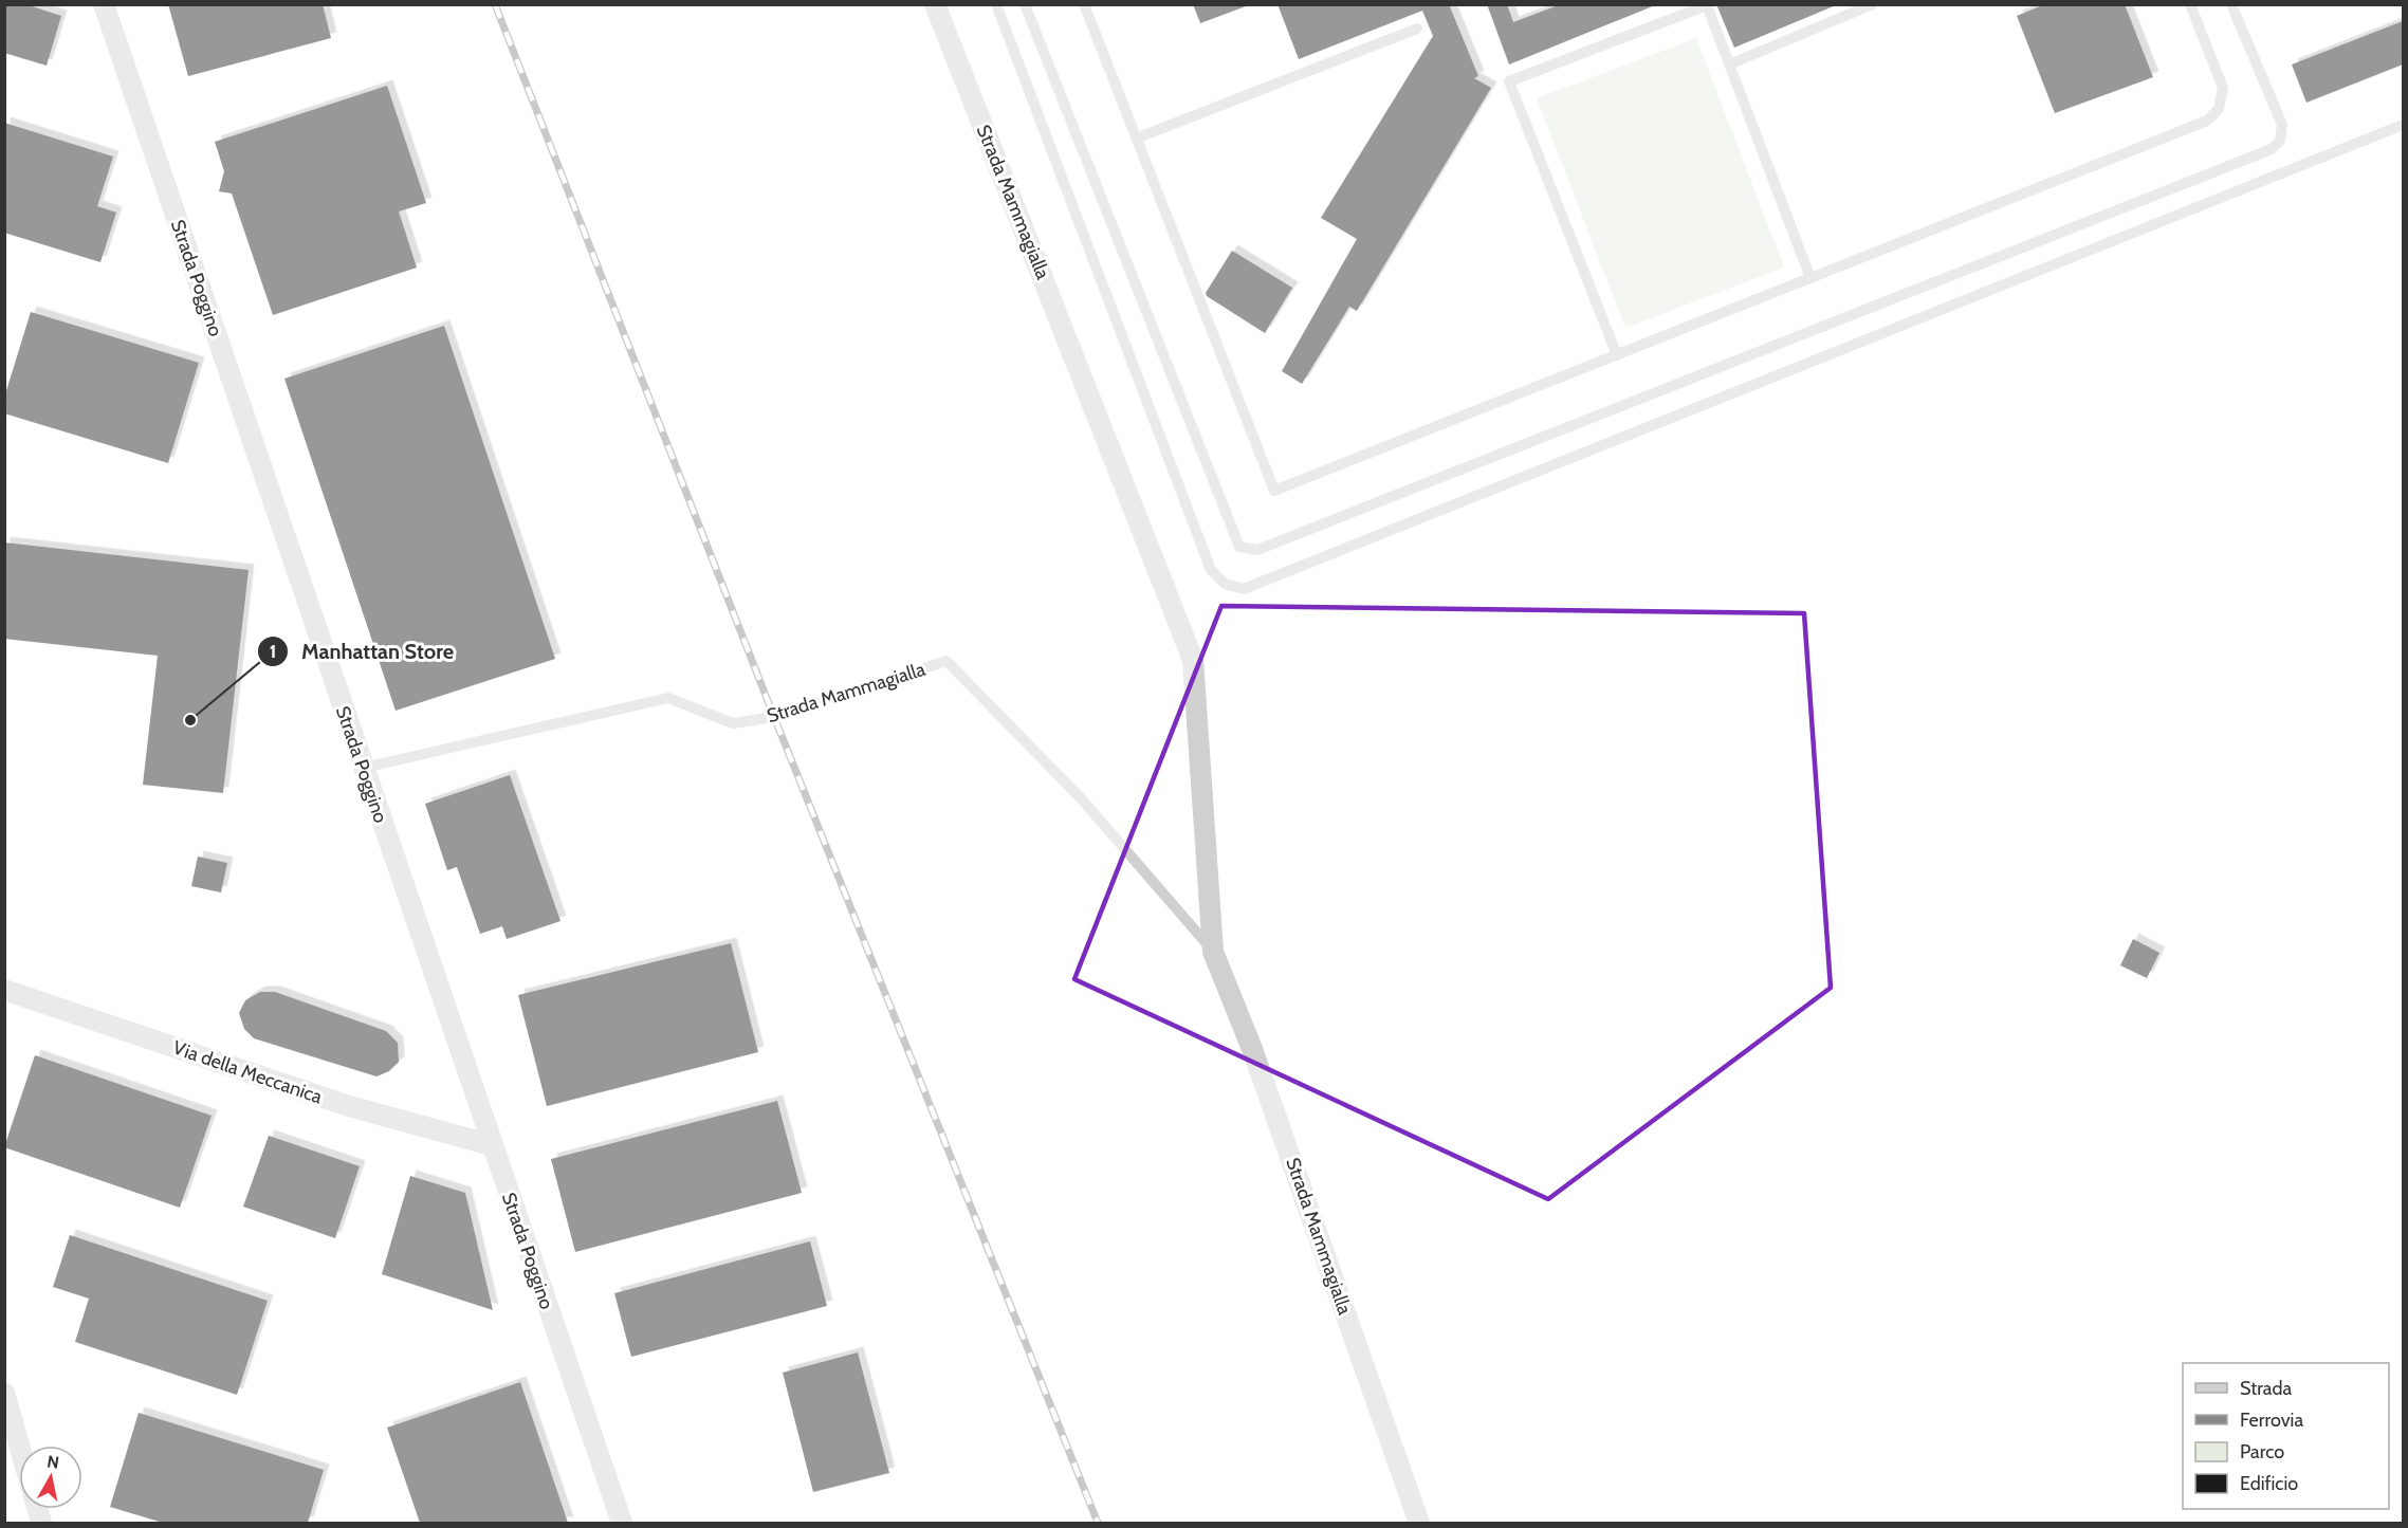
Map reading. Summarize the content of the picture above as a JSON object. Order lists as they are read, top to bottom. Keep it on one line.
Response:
{"streets":{"street":["Strada Mammagialla","Strada Poggino","Via della Meccanica"]},"crossings":[["Strada Mammagialla","Strada Poggino"],["Strada Poggino","Via della Meccanica"]],"places":["Manhattan Store"],"legend":["Strada","Ferrovia","Parco","Edificio"],"north":"top"}
